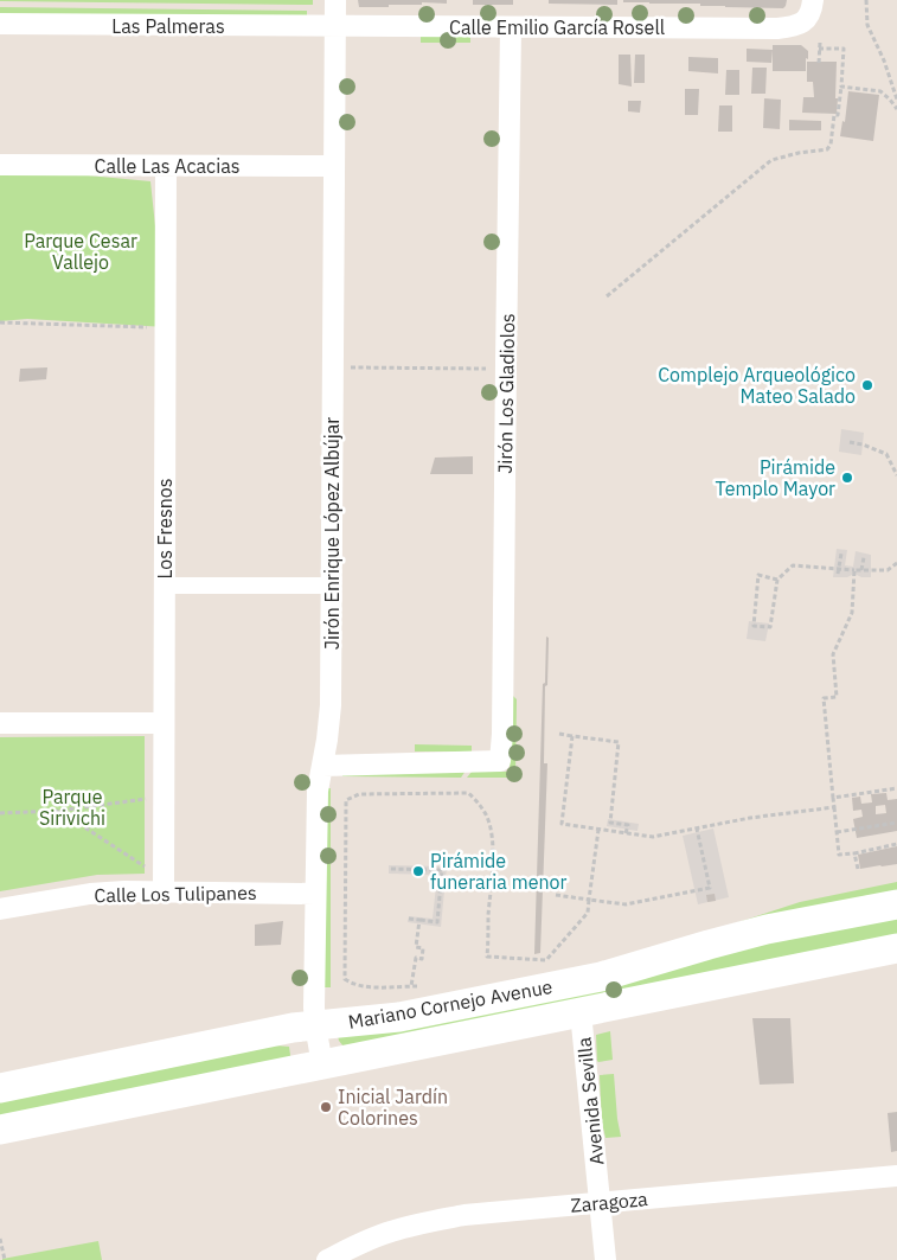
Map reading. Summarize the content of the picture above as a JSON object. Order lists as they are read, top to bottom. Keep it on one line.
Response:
{"streets":{"main road":["Mariano Cornejo Avenue"],"street":["Las Palmeras","Calle Emilio García Rosell","Calle Las Acacias","Jirón Los Gladiolos","Los Fresnos","Jirón Enrique López Albújar","Calle Los Tulipanes","Avenida Sevilla","Zaragoza"]},"crossings":[["Las Palmeras","Calle Emilio García Rosell"],["Las Palmeras","Jirón Enrique López Albújar"],["Calle Emilio García Rosell","Jirón Los Gladiolos"],["Calle Emilio García Rosell","Jirón Enrique López Albújar"],["Calle Las Acacias","Los Fresnos"],["Calle Las Acacias","Jirón Enrique López Albújar"],["Jirón Los Gladiolos","Jirón Enrique López Albújar"],["Los Fresnos","Calle Los Tulipanes"],["Jirón Enrique López Albújar","Calle Los Tulipanes"],["Jirón Enrique López Albújar","Mariano Cornejo Avenue"],["Mariano Cornejo Avenue","Avenida Sevilla"],["Avenida Sevilla","Zaragoza"]],"parks":["Parque Cesar Vallejo","Parque Sirivichi"],"places":["Complejo Arqueológico Mateo Salado","Pirámide Templo Mayor","Pirámide funeraria menor","Inicial Jardín Colorines"]}
